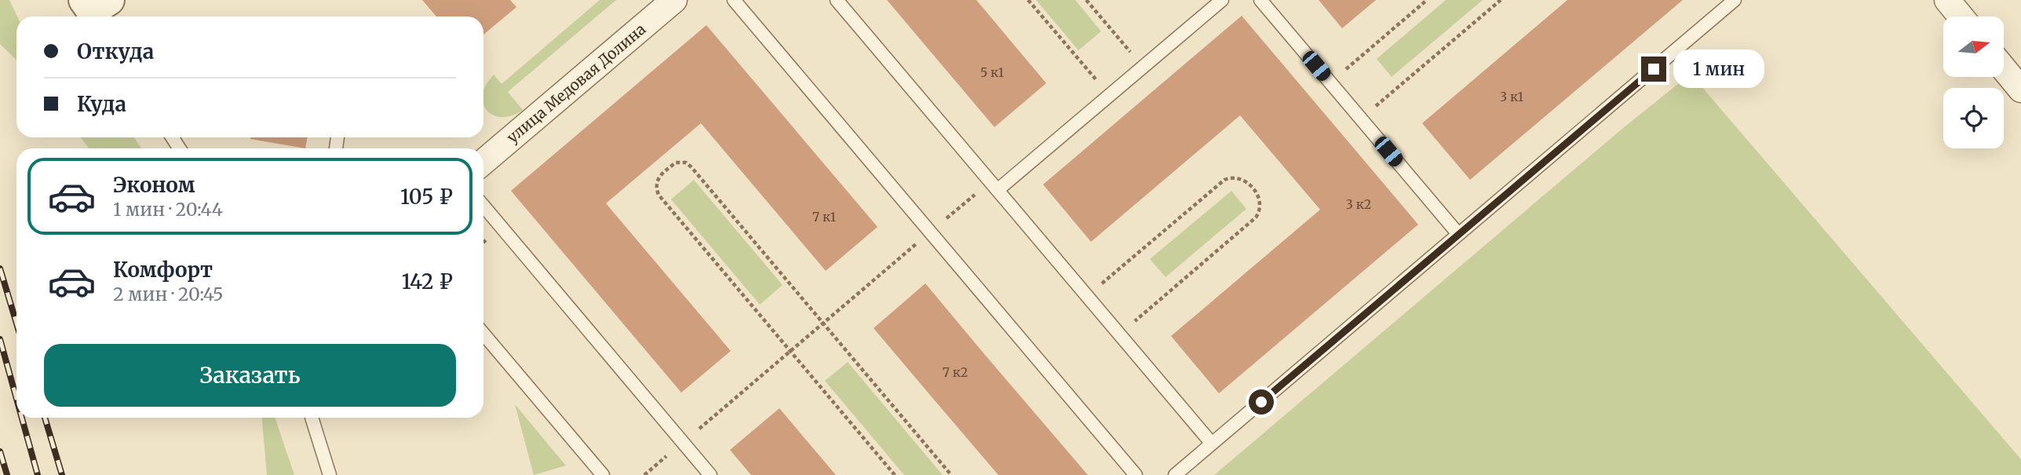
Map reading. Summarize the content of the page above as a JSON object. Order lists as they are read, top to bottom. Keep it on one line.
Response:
{"streets":{"street":["улица Медовая Долина"]},"house_numbers":["5 к1","3 к1","3 к2","7 к1","7 к2"],"north":"right","page":{"banner":["Откуда","Куда"],"bubble":"1 мин","list":[{"name":"Эконом","note":"1 мин · 20:44","value":"105 ₽"},{"name":"Комфорт","note":"2 мин · 20:45","value":"142 ₽"}],"buttons":"Заказать"}}
